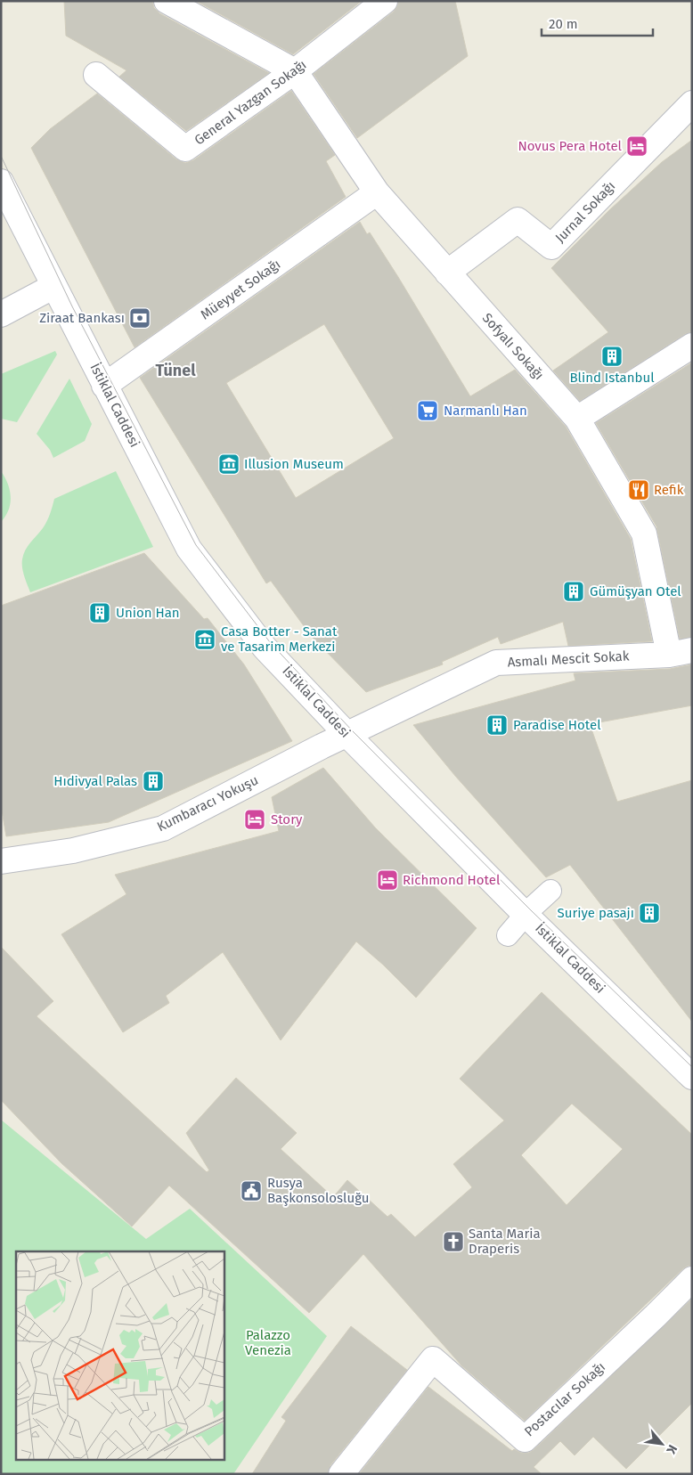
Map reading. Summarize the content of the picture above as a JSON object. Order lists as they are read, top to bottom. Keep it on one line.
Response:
{"streets":{"street":["General Yazgan Sokağı","Jurnal Sokağı","Müeyyet Sokağı","Sofyalı Sokağı","İstiklal Caddesi","Asmalı Mescit Sokak","Kumbaracı Yokuşu","Postacılar Sokağı"]},"crossings":[["General Yazgan Sokağı","Sofyalı Sokağı"],["Jurnal Sokağı","Sofyalı Sokağı"],["Müeyyet Sokağı","Sofyalı Sokağı"],["Müeyyet Sokağı","İstiklal Caddesi"],["Sofyalı Sokağı","Asmalı Mescit Sokak"],["İstiklal Caddesi","Asmalı Mescit Sokak"],["İstiklal Caddesi","Kumbaracı Yokuşu"],["Asmalı Mescit Sokak","Kumbaracı Yokuşu"]],"districts":["Tünel"],"parks":["Palazzo Venezia"],"places":{"hotel":["Novus Pera Hotel","Story","Richmond Hotel"],"bank":["Ziraat Bankası"],"building":["Blind Istanbul","Gümüşyan Otel","Union Han","Paradise Hotel","Hıdivyal Palas","Suriye pasajı"],"supermarket":["Narmanlı Han"],"museum":["Illusion Museum","Casa Botter - Sanat ve Tasarim Merkezi"],"restaurant":["Refik"],"public building":["Rusya Başkonsolosluğu"],"church":["Santa Maria Draperis"]},"scale_bar":"20 m","north":"bottom right"}
